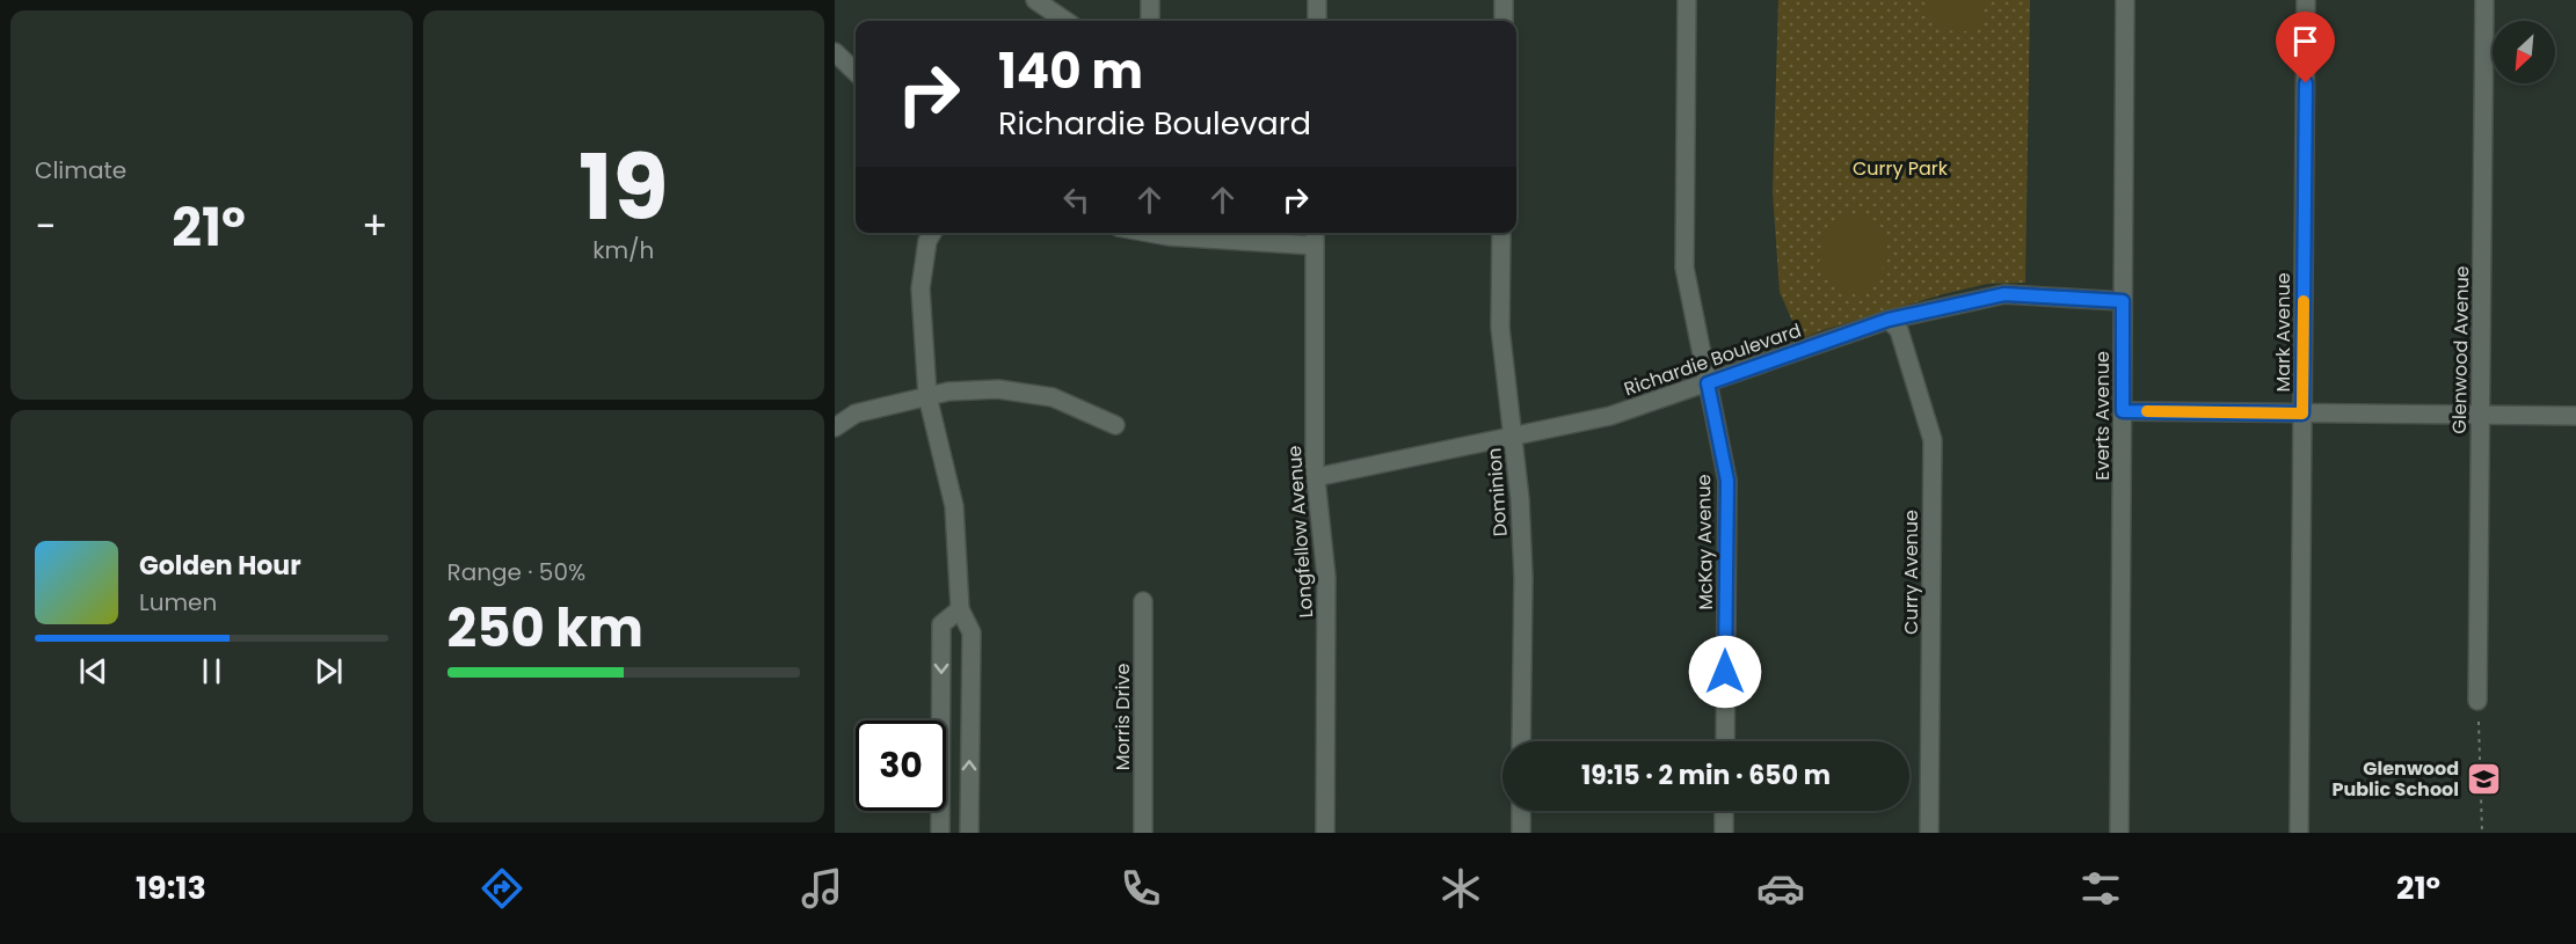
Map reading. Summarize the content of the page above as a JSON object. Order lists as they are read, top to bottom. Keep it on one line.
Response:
{"streets":{"street":["Mark Avenue","Glenwood Avenue","Richardie Boulevard","Everts Avenue","Dominion","Longfellow Avenue","McKay Avenue","Curry Avenue","Morris Drive"]},"crossings":[["Richardie Boulevard","Everts Avenue"],["Richardie Boulevard","Dominion"],["Richardie Boulevard","Longfellow Avenue"],["Richardie Boulevard","McKay Avenue"],["Richardie Boulevard","Curry Avenue"]],"parks":["Curry Park"],"places":{"school or university":["Glenwood Public School"]},"north":"bottom left","page":{"tile":["Climate",["19","km/h"],["Range · 50%","250 km"]],"turn":["140 m","Richardie Boulevard"],"heat":["−","21°","+"],"song":["Golden Hour","Lumen"],"limit":"30","trip":"19:15 · 2 min · 650 m","tabs":["19:13","21°"]}}
